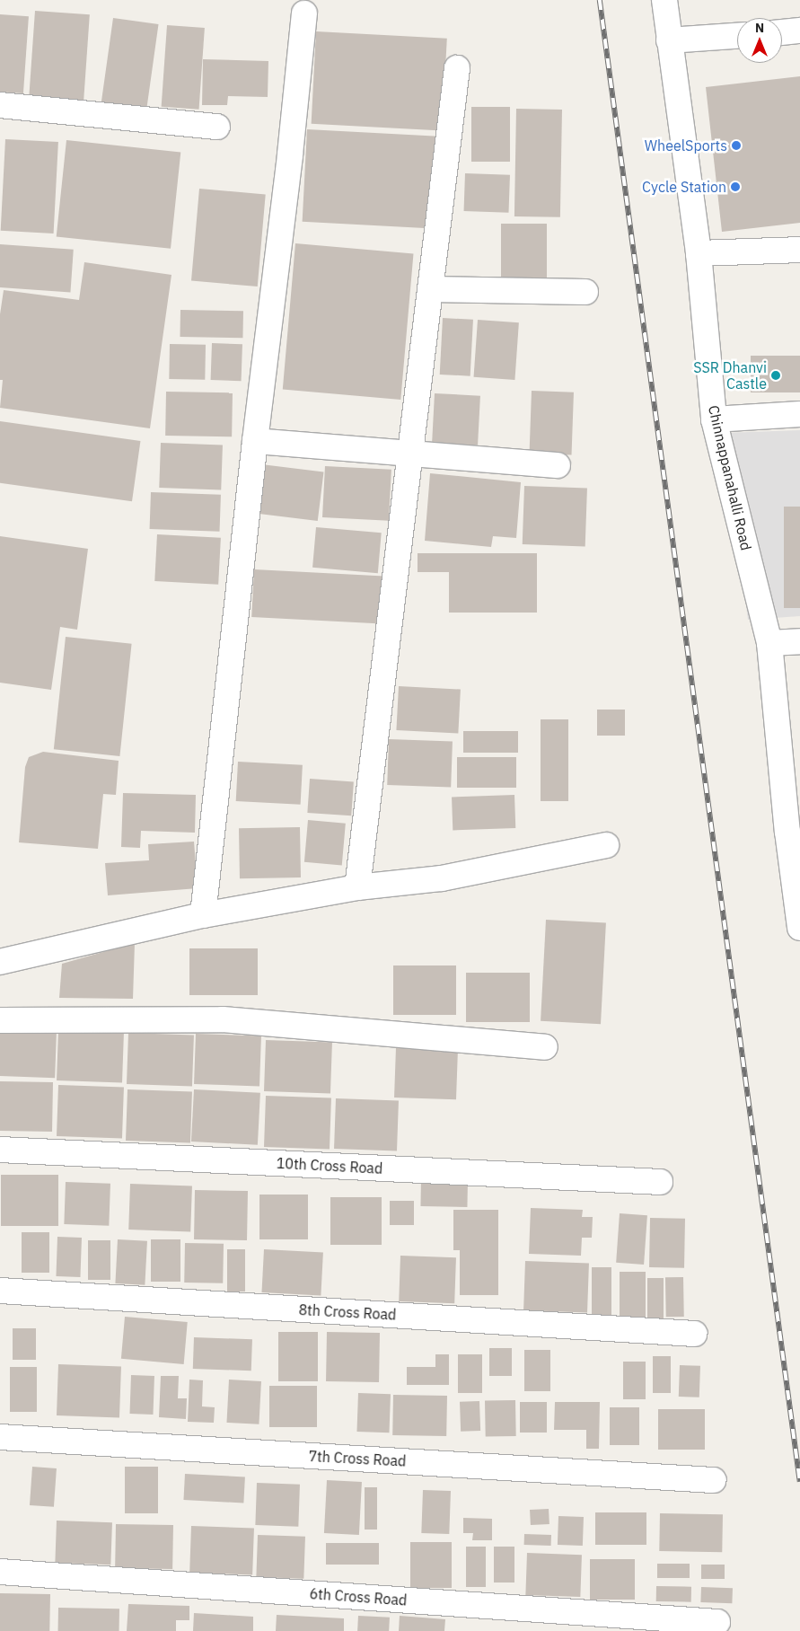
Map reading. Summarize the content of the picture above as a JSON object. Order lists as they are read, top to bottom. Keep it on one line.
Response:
{"streets":{"street":["Chinnappanahalli Road","10th Cross Road","8th Cross Road","7th Cross Road","6th Cross Road"]},"places":["WheelSports","Cycle Station","SSR Dhanvi Castle"],"north":"top"}
